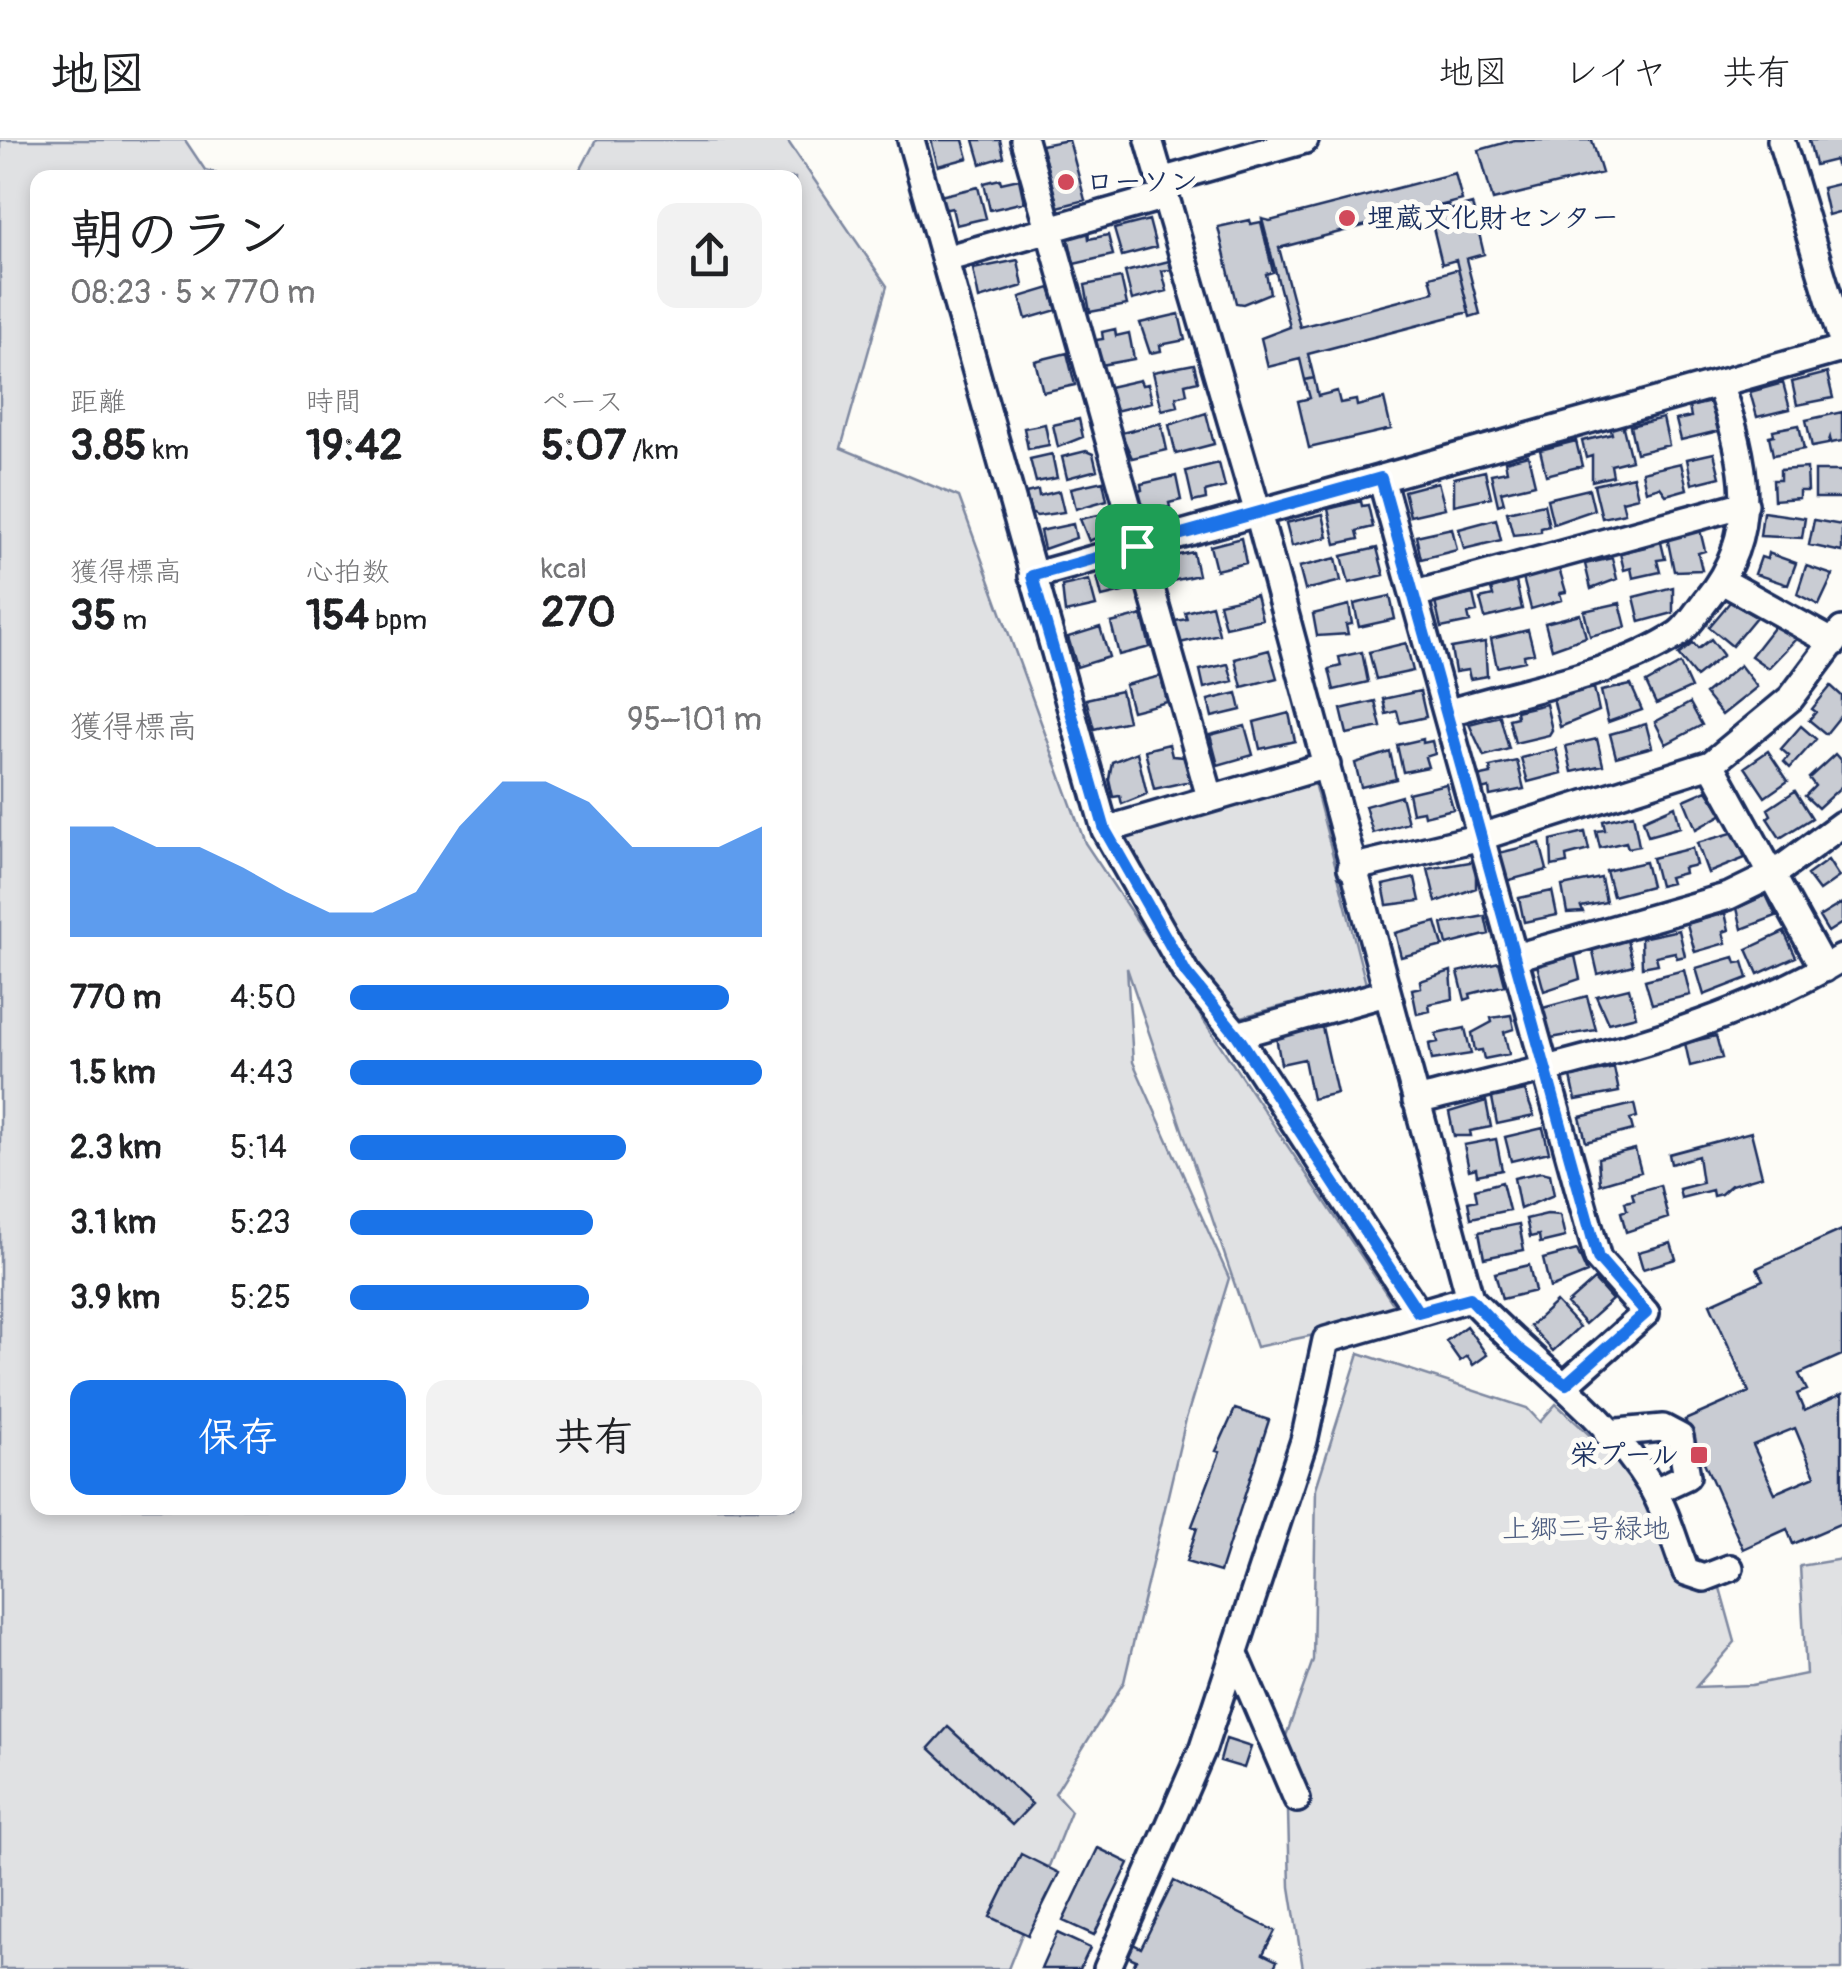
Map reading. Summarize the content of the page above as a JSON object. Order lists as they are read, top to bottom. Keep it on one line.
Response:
{"parks":["上郷二号緑地"],"places":{"other":["ローソン","埋蔵文化財センター"],"transit":["栄プール"]},"page":{"header":"地図","nav":["地図","レイヤ","共有"],"heading":["朝のラン","08:23 · 5 × 770 m"],"stats":[["距離","3.85 km"],["時間","19:42"],["ペース","5:07 /km"],["獲得標高","35 m"],["心拍数","154 bpm"],["kcal","270"]],"chart":["獲得標高","95–101 m"],"list":[{"name":"770 m","note":"4:50"},{"name":"1.5 km","note":"4:43"},{"name":"2.3 km","note":"5:14"},{"name":"3.1 km","note":"5:23"},{"name":"3.9 km","note":"5:25"}],"buttons":["保存","共有"]}}
